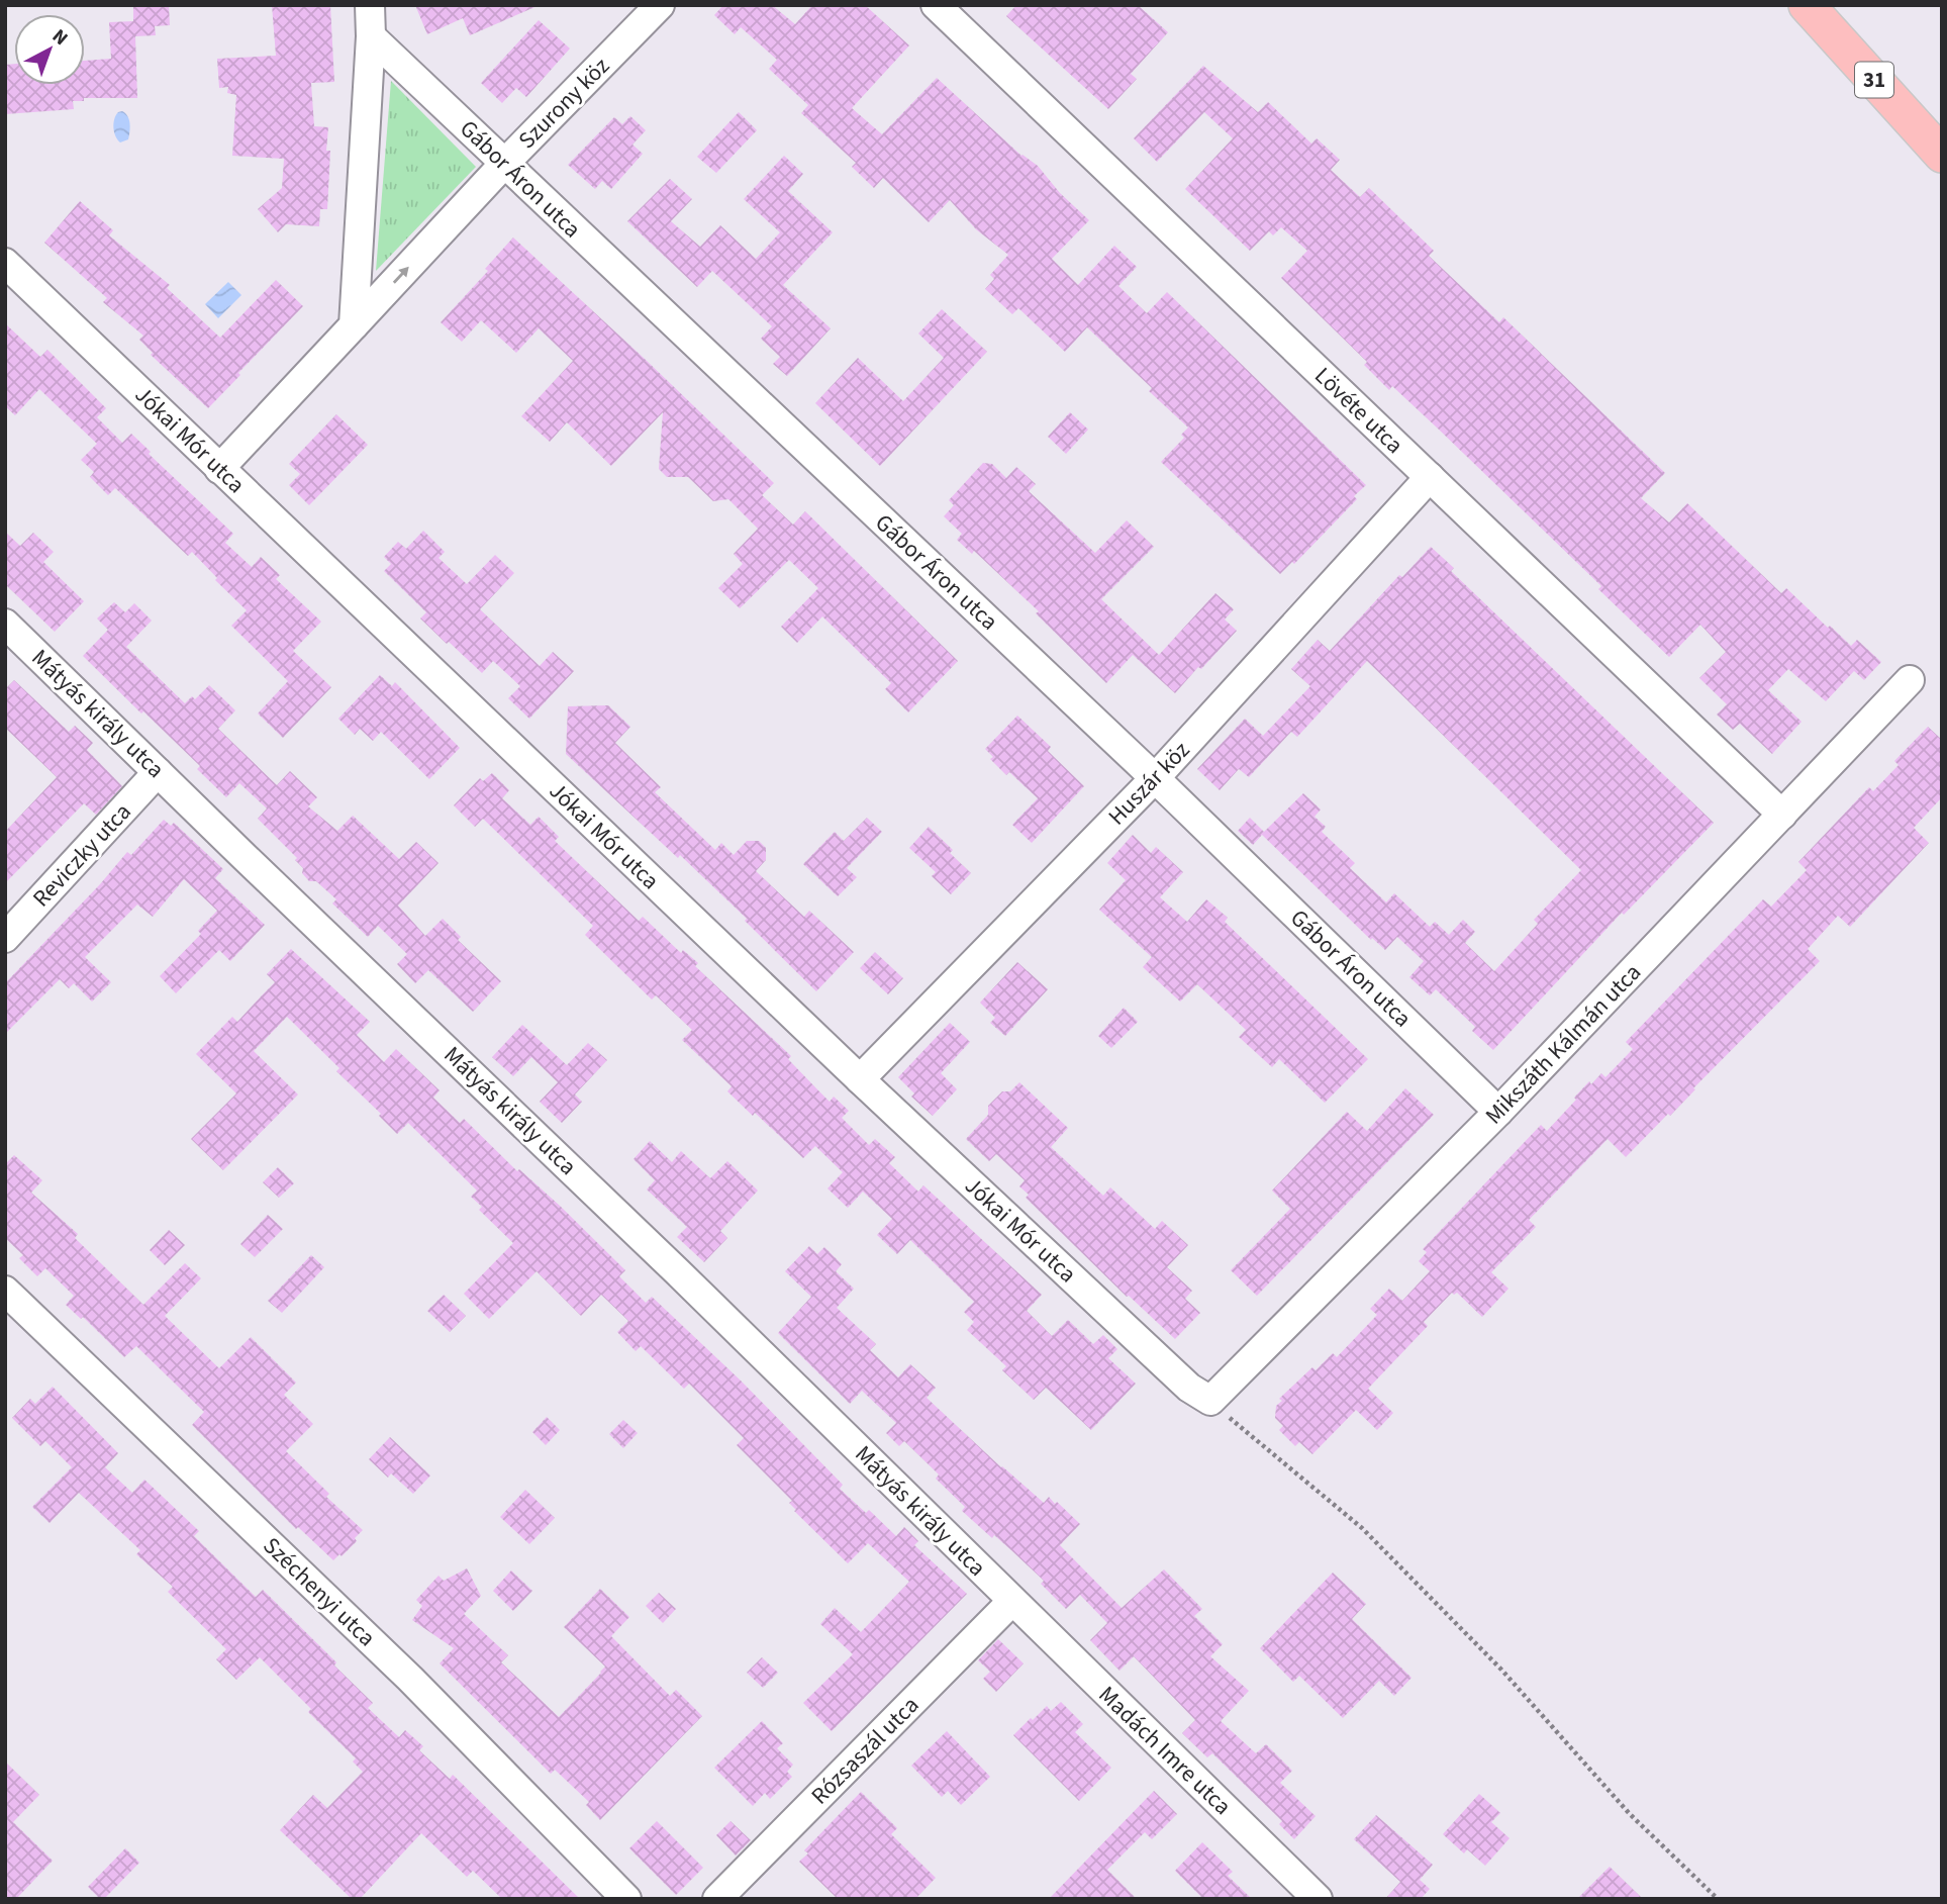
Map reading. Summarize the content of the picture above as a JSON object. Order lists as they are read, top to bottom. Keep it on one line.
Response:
{"streets":{"main road":["31"],"street":["Szurony köz","Gábor Áron utca","Lövéte utca","Jókai Mór utca","Mátyás király utca","Huszár köz","Reviczky utca","Mikszáth Kálmán utca","Széchenyi utca","Rózsaszál utca","Madách Imre utca"]},"crossings":[["Szurony köz","Gábor Áron utca"],["Gábor Áron utca","Huszár köz"],["Gábor Áron utca","Mikszáth Kálmán utca"],["Lövéte utca","Huszár köz"],["Lövéte utca","Mikszáth Kálmán utca"],["Jókai Mór utca","Huszár köz"],["Jókai Mór utca","Mikszáth Kálmán utca"],["Mátyás király utca","Reviczky utca"],["Mátyás király utca","Rózsaszál utca"],["Mátyás király utca","Madách Imre utca"],["Rózsaszál utca","Madách Imre utca"]],"one_way":["Szurony köz"],"north":"top right"}
